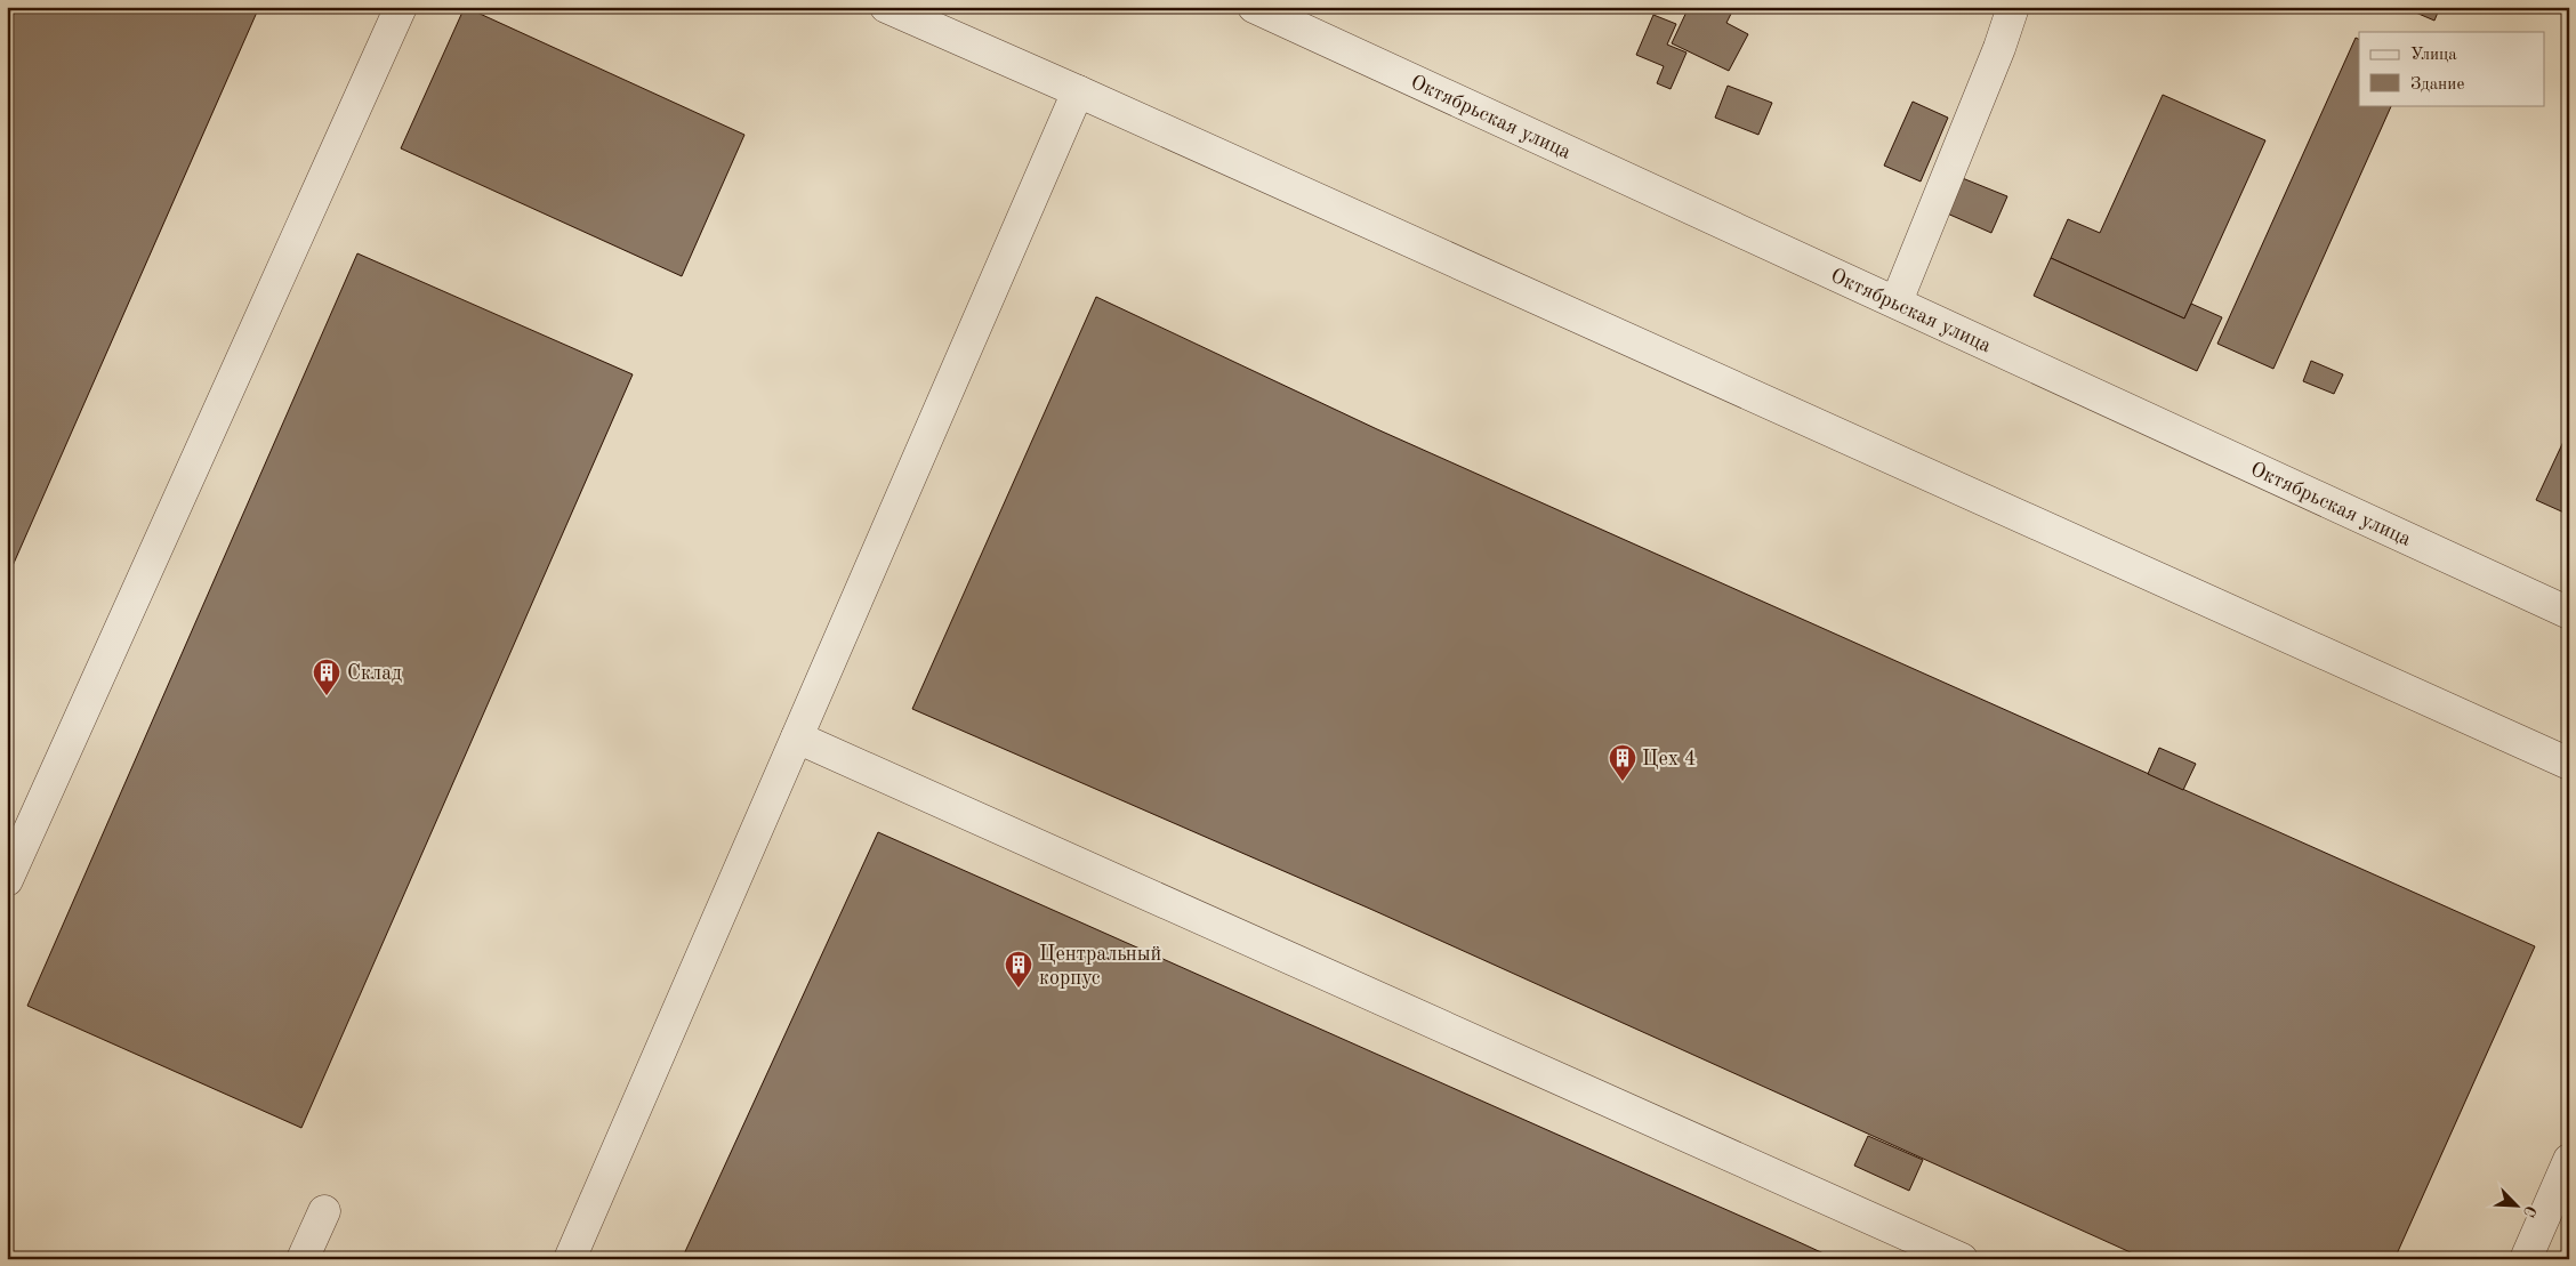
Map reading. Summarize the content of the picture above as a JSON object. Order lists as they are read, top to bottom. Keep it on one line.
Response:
{"streets":{"street":["Октябрьская улица"]},"places":{"building":["Склад","Цех 4","Центральный корпус"]},"legend":["Улица","Здание"],"north":"bottom right"}
